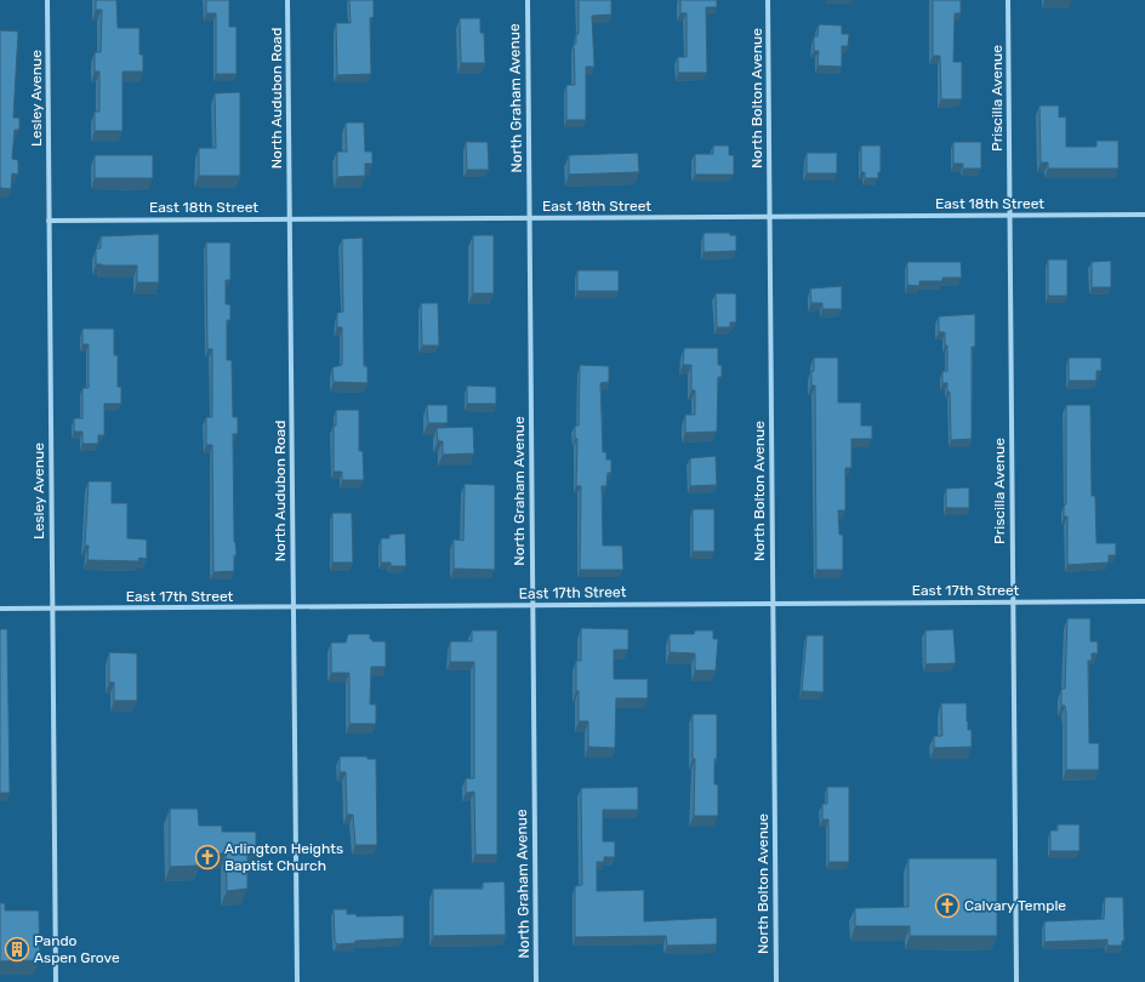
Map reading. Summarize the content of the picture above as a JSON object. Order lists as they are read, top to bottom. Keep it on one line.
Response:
{"streets":{"street":["Lesley Avenue","North Audubon Road","North Graham Avenue","North Bolton Avenue","Priscilla Avenue","East 18th Street","East 17th Street"]},"crossings":[["Lesley Avenue","East 18th Street"],["Lesley Avenue","East 17th Street"],["North Audubon Road","East 18th Street"],["North Audubon Road","East 17th Street"],["North Graham Avenue","East 18th Street"],["North Graham Avenue","East 17th Street"],["North Bolton Avenue","East 18th Street"],["North Bolton Avenue","East 17th Street"],["Priscilla Avenue","East 18th Street"],["Priscilla Avenue","East 17th Street"]],"places":{"church":["Arlington Heights Baptist Church","Calvary Temple"],"building":["Pando Aspen Grove"]}}
